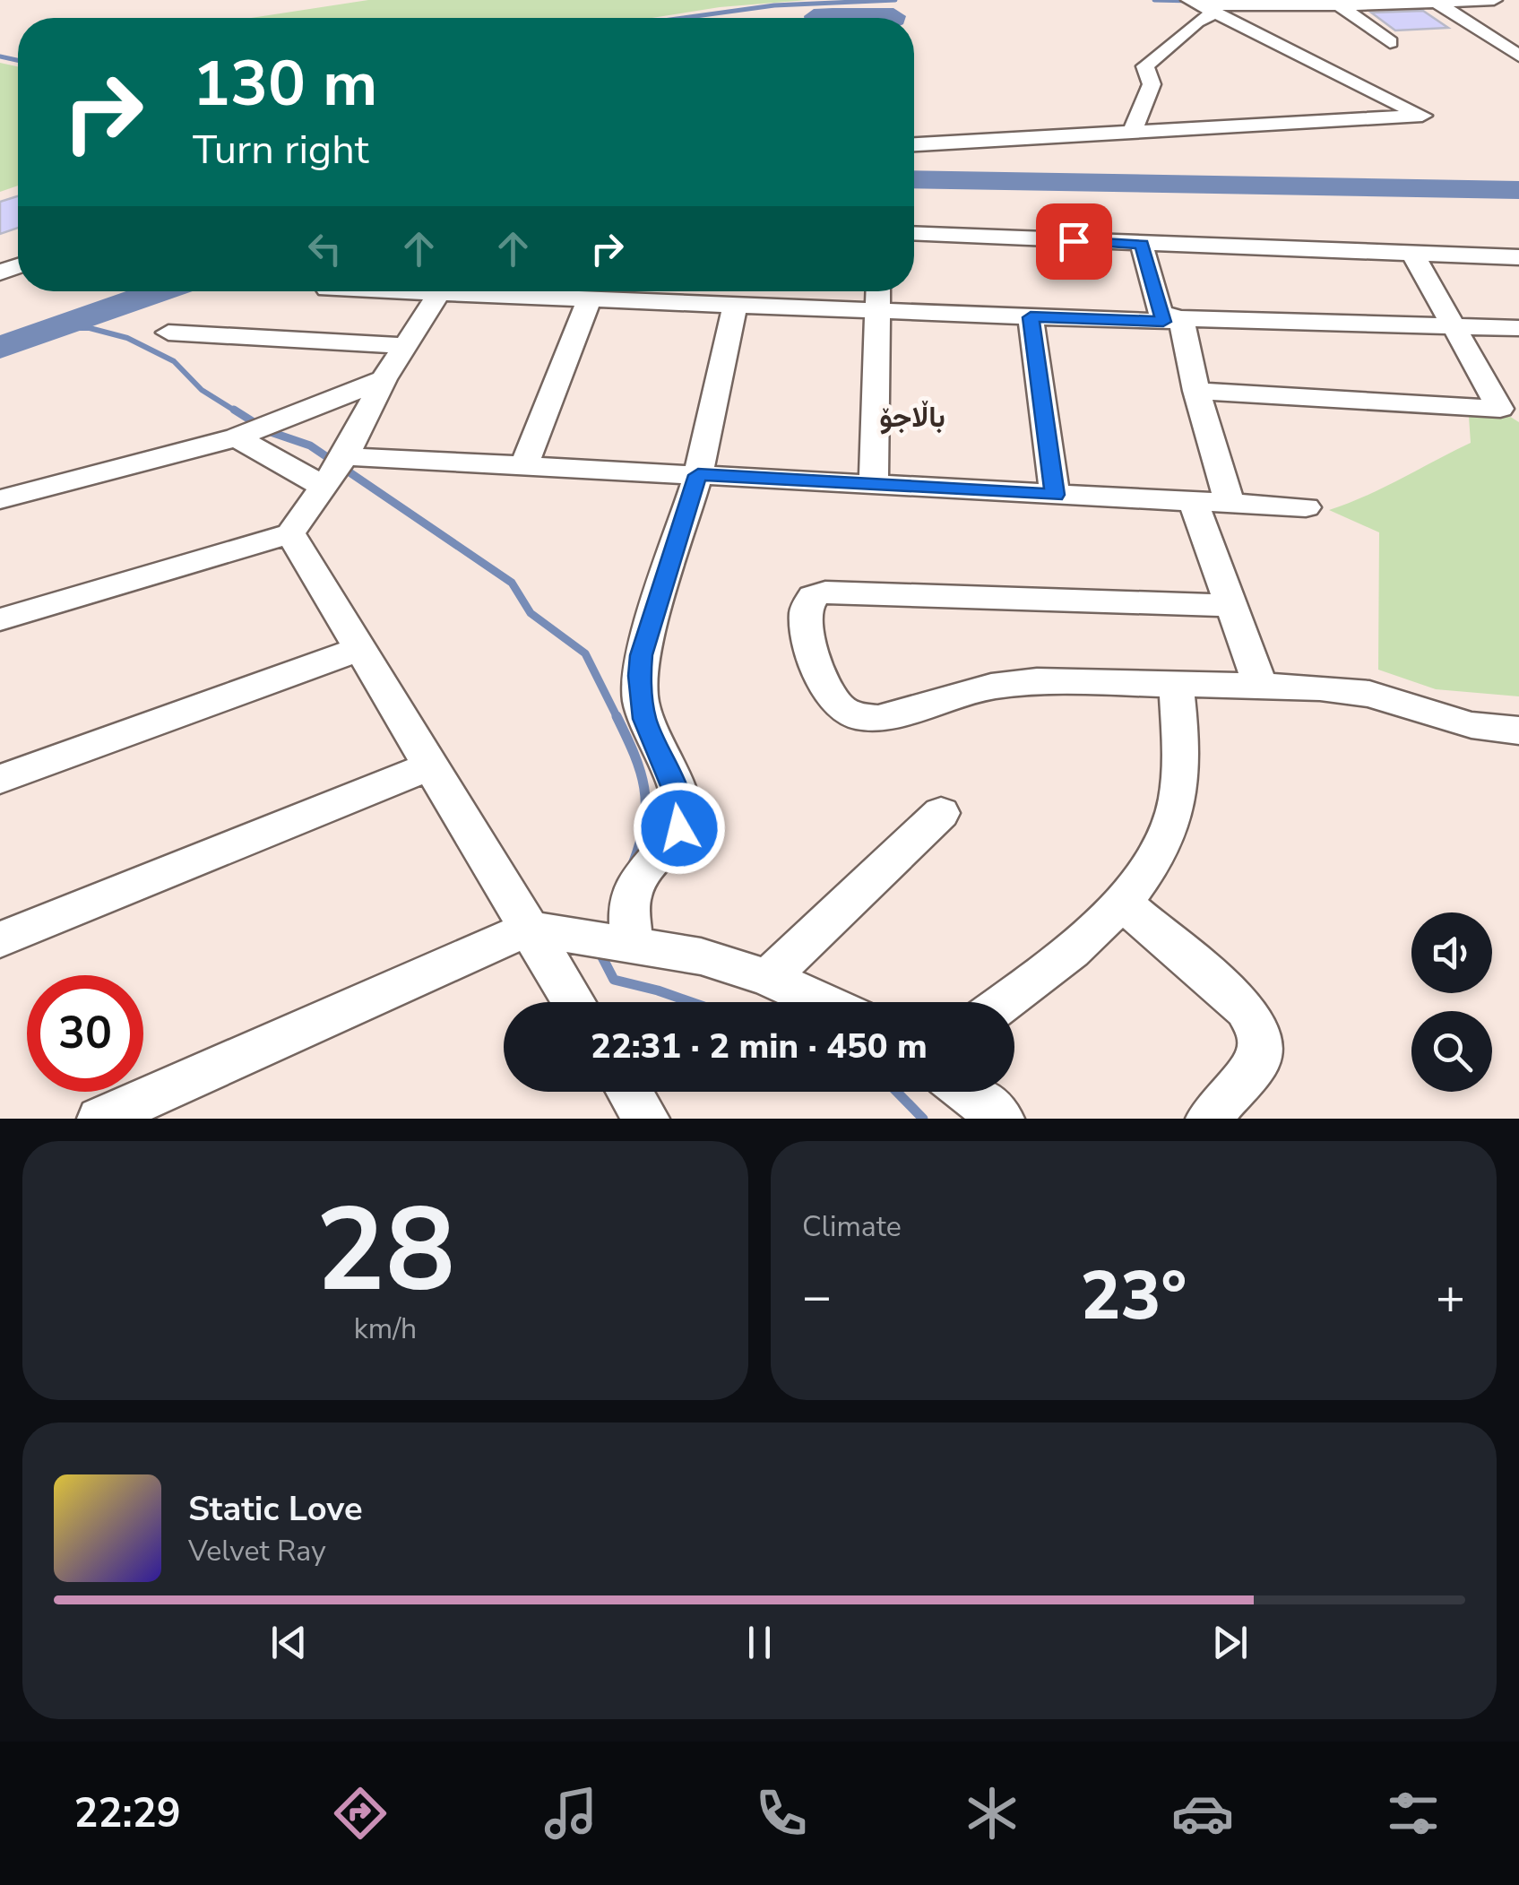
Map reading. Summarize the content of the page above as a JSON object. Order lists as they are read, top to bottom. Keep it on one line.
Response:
{"districts":["باڵاجۆ"],"page":{"turn":["130 m","Turn right"],"limit":"30","trip":"22:31 · 2 min · 450 m","tile":[["28","km/h"],"Climate"],"heat":["−","23°","+"],"song":["Static Love","Velvet Ray"],"tabs":"22:29"}}
